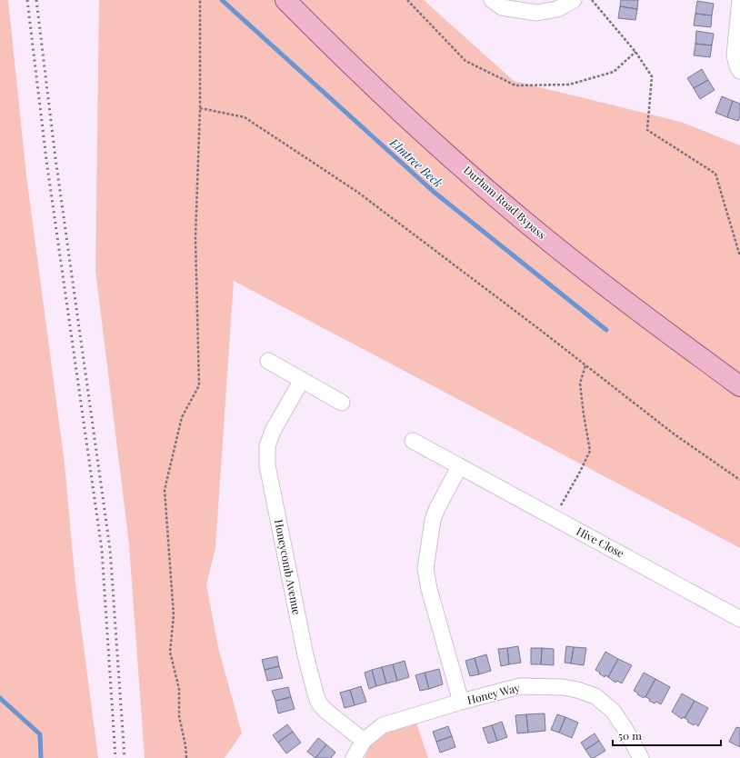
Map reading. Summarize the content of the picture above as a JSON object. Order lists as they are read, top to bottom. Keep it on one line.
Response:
{"streets":{"main road":["Durham Road Bypass"],"street":["Hive Close","Honeycomb Avenue","Honey Way"]},"crossings":[["Honeycomb Avenue","Honey Way"]],"water":["Elmtree Beck"],"scale_bar":"50 m"}
